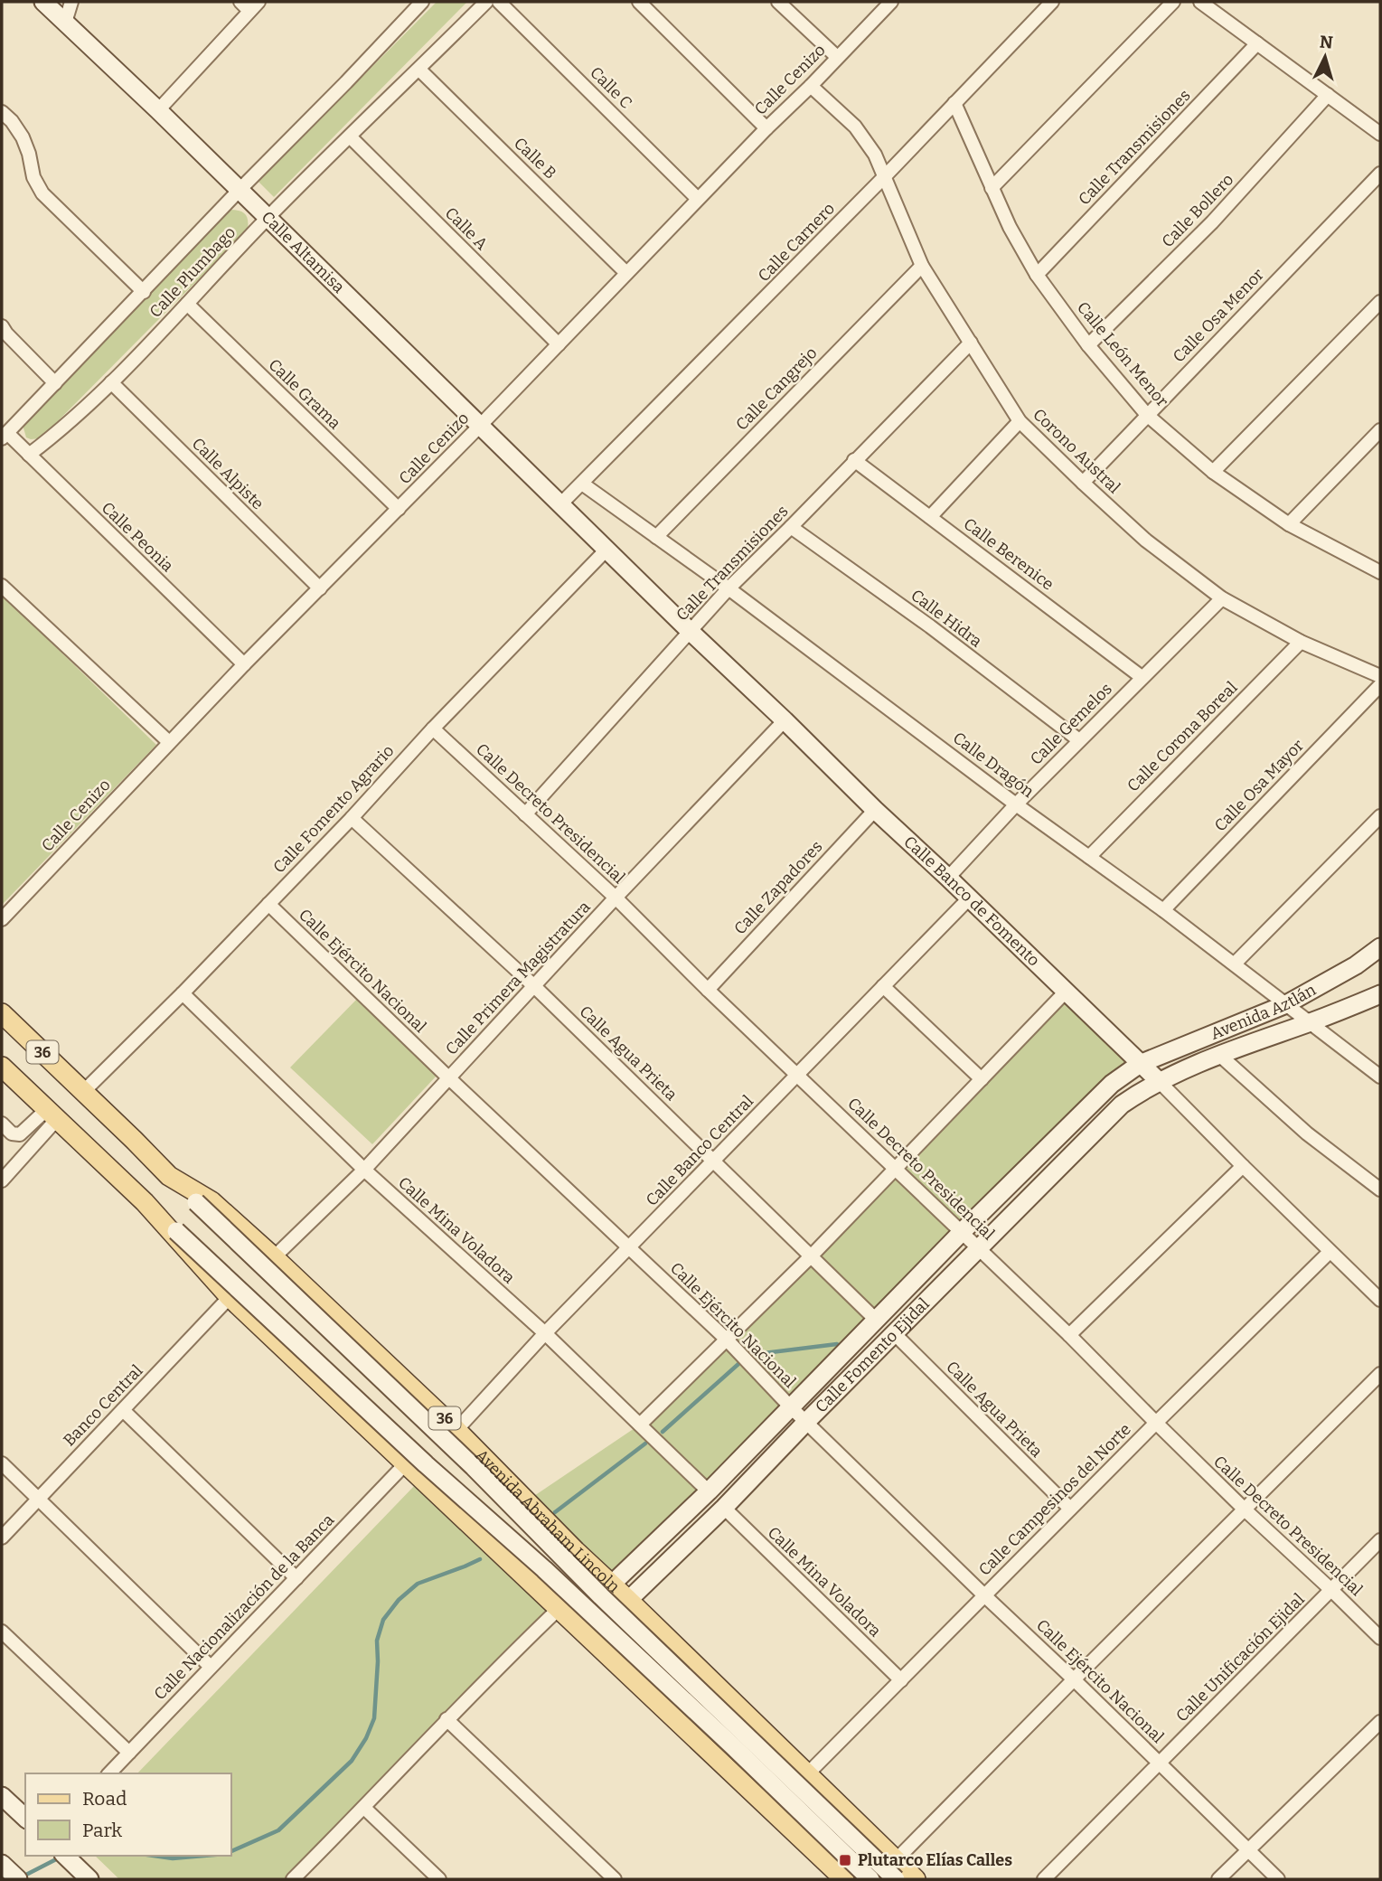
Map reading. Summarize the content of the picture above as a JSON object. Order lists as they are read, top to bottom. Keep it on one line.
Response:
{"streets":{"main road":["Calle Altamisa","Calle Banco de Fomento","Avenida Aztlán","36","Calle Fomento Ejidal","Avenida Abraham Lincoln"],"street":["Calle Cenizo","Calle C","Calle Transmisiones","Calle B","Calle Bollero","Calle A","Calle Carnero","Calle Plumbago","Calle Osa Menor","Calle León Menor","Calle Cangrejo","Calle Grama","Corono Austral","Calle Alpiste","Calle Peonia","Calle Berenice","Calle Hidra","Calle Gemelos","Calle Corona Boreal","Calle Dragón","Calle Osa Mayor","Calle Fomento Agrario","Calle Decreto Presidencial","Calle Zapadores","Calle Ejército Nacional","Calle Primera Magistratura","Calle Agua Prieta","Calle Banco Central","Calle Mina Voladora","Banco Central","Calle Campesinos del Norte","Calle Nacionalización de la Banca","Calle Unificación Ejidal"]},"crossings":[["Calle Cenizo","Calle C"],["Calle Cenizo","Calle B"],["Calle Cenizo","Calle A"],["Calle Cenizo","Calle Altamisa"],["Calle Cenizo","Calle Grama"],["Calle Cenizo","Corono Austral"],["Calle Cenizo","Calle Alpiste"],["Calle Cenizo","Calle Peonia"],["Calle Transmisiones","Calle León Menor"],["Calle Transmisiones","Corono Austral"],["Calle Transmisiones","Calle Berenice"],["Calle Transmisiones","Calle Hidra"],["Calle Transmisiones","Calle Dragón"],["Calle Transmisiones","Calle Decreto Presidencial"],["Calle Transmisiones","Calle Banco de Fomento"],["Calle B","Calle Plumbago"],["Calle Bollero","Calle León Menor"],["Calle A","Calle Plumbago"],["Calle Carnero","Calle Altamisa"],["Calle Carnero","Calle León Menor"],["Calle Carnero","Corono Austral"],["Calle Carnero","Calle Dragón"],["Calle Carnero","Calle Banco de Fomento"],["Calle Altamisa","Calle Plumbago"],["Calle Altamisa","Calle Banco de Fomento"],["Calle Plumbago","Calle Grama"],["Calle Plumbago","Calle Alpiste"],["Calle Plumbago","Calle Peonia"],["Calle Osa Menor","Calle León Menor"],["Calle Osa Menor","Corono Austral"],["Calle Cangrejo","Corono Austral"],["Calle Cangrejo","Calle Dragón"],["Corono Austral","Calle Gemelos"],["Corono Austral","Calle Corona Boreal"],["Calle Berenice","Calle Gemelos"],["Calle Hidra","Calle Gemelos"],["Calle Gemelos","Calle Dragón"],["Calle Gemelos","Calle Banco de Fomento"],["Calle Corona Boreal","Calle Dragón"],["Calle Dragón","Calle Osa Mayor"],["Calle Dragón","Avenida Aztlán"],["Calle Fomento Agrario","Calle Decreto Presidencial"],["Calle Fomento Agrario","Calle Banco de Fomento"],["Calle Fomento Agrario","Calle Ejército Nacional"],["Calle Fomento Agrario","36"],["Calle Fomento Agrario","Calle Agua Prieta"],["Calle Fomento Agrario","Calle Mina Voladora"],["Calle Decreto Presidencial","Calle Zapadores"],["Calle Decreto Presidencial","Calle Primera Magistratura"],["Calle Decreto Presidencial","Calle Banco Central"],["Calle Decreto Presidencial","Calle Fomento Ejidal"],["Calle Decreto Presidencial","Calle Campesinos del Norte"],["Calle Decreto Presidencial","Calle Unificación Ejidal"],["Calle Zapadores","Calle Banco de Fomento"],["Calle Banco de Fomento","Calle Primera Magistratura"],["Calle Banco de Fomento","Avenida Aztlán"],["Calle Banco de Fomento","Calle Banco Central"],["Calle Banco de Fomento","Calle Fomento Ejidal"],["Calle Banco de Fomento","Calle Campesinos del Norte"],["Calle Ejército Nacional","Calle Primera Magistratura"],["Calle Ejército Nacional","Calle Banco Central"],["Calle Ejército Nacional","Calle Fomento Ejidal"],["Calle Ejército Nacional","Calle Campesinos del Norte"],["Calle Ejército Nacional","Calle Unificación Ejidal"],["Calle Primera Magistratura","Calle Agua Prieta"],["Calle Primera Magistratura","Calle Mina Voladora"],["Calle Primera Magistratura","Avenida Abraham Lincoln"],["Avenida Aztlán","Calle Fomento Ejidal"],["36","Calle Fomento Ejidal"],["36","Banco Central"],["36","Avenida Abraham Lincoln"],["36","Calle Nacionalización de la Banca"],["Calle Agua Prieta","Calle Banco Central"],["Calle Agua Prieta","Calle Fomento Ejidal"],["Calle Agua Prieta","Calle Campesinos del Norte"],["Calle Banco Central","Calle Mina Voladora"],["Calle Banco Central","Avenida Abraham Lincoln"],["Calle Mina Voladora","Calle Fomento Ejidal"],["Calle Mina Voladora","Calle Campesinos del Norte"],["Calle Fomento Ejidal","Avenida Abraham Lincoln"],["Calle Campesinos del Norte","Avenida Abraham Lincoln"]],"places":{"transit":["Plutarco Elías Calles"]},"legend":["Road","Park"],"north":"top"}
